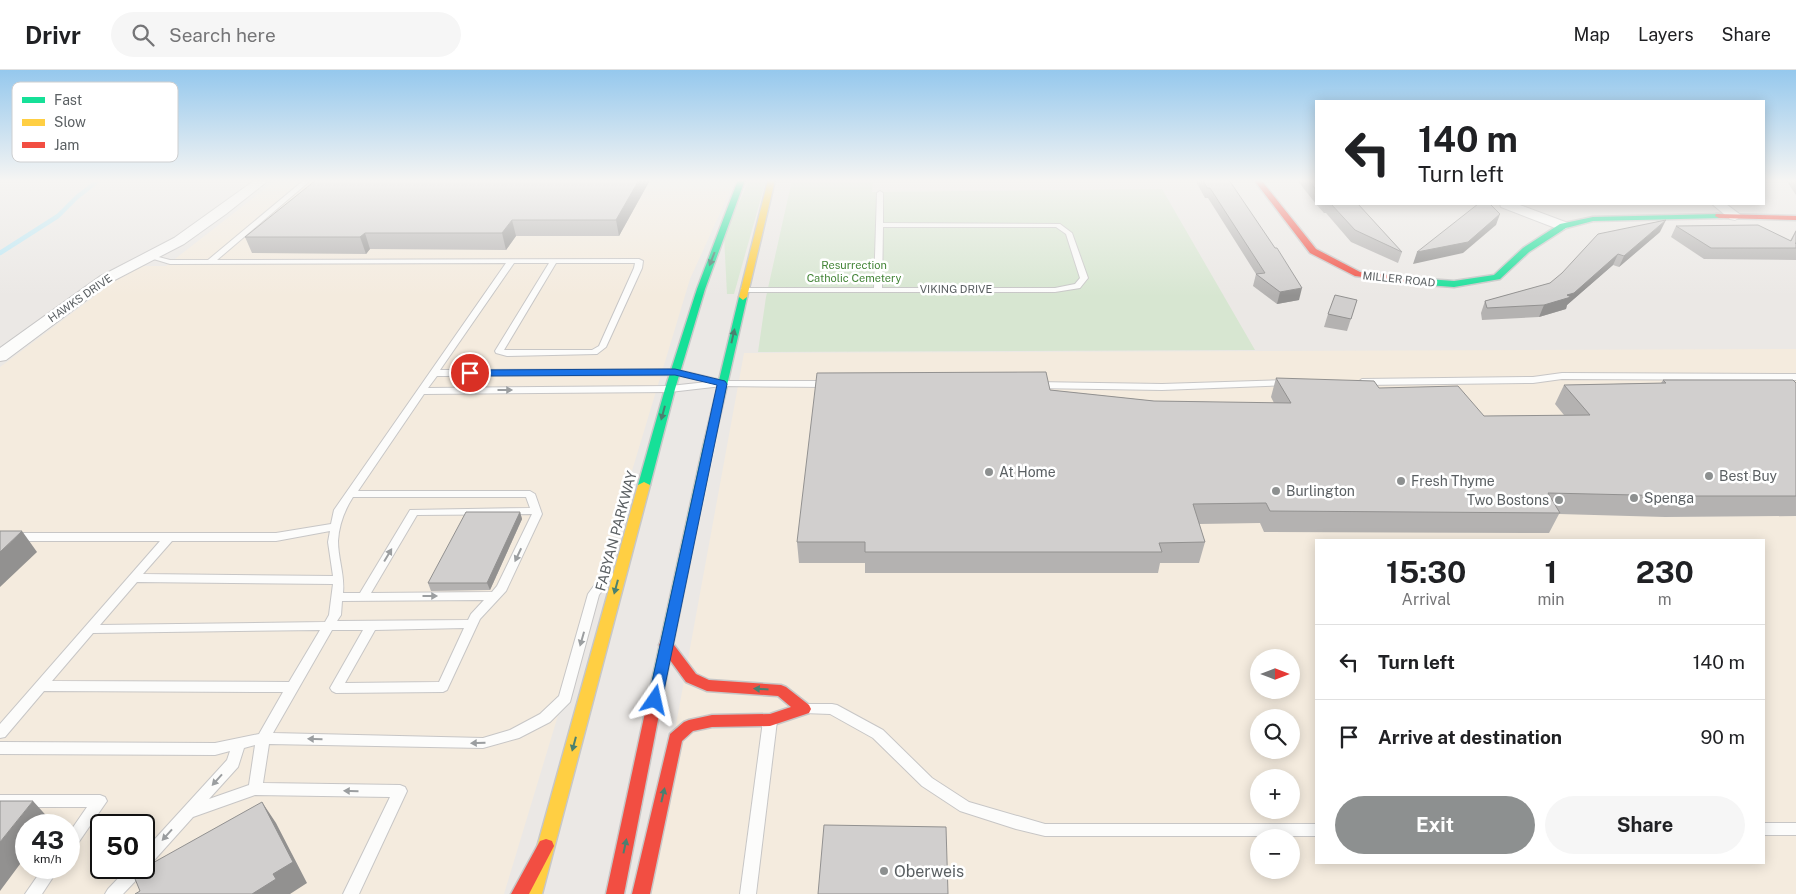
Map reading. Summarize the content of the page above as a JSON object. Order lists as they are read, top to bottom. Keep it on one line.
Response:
{"streets":{"main road":["MILLER ROAD","FABYAN PARKWAY"],"street":["HAWKS DRIVE"],"lane":["VIKING DRIVE"]},"parks":["Resurrection Catholic Cemetery"],"places":["At Home","Best Buy","Fresh Thyme","Burlington","Spenga","Two Bostons","Oberweis"],"legend":["Fast","Slow","Jam"],"north":"right","page":{"header":"Drivr","search":"Search here","nav":["Map","Layers","Share"],"turn":["140 m","Turn left"],"eta":["15:30","Arrival","1","min","230","m"],"list":[{"name":"Turn left","value":"140 m"},{"name":"Arrive at destination","value":"90 m"}],"map_buttons":["+","−"],"buttons":["Exit","Share"],"speed":"43 km/h","limit":"50"}}
